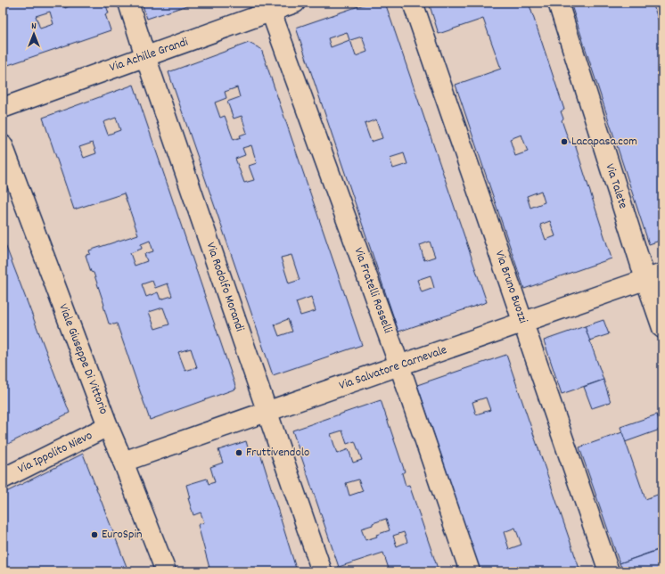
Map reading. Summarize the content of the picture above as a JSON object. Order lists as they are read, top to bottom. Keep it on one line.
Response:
{"streets":{"street":["Via Achille Grandi","Via Talete","Via Rodolfo Morandi","Via Bruno Buozzi","Via Fratelli Rosselli","Viale Giuseppe Di Vittorio","Via Salvatore Carnevale","Via Ippolito Nievo"]},"crossings":[["Via Achille Grandi","Via Rodolfo Morandi"],["Via Achille Grandi","Via Fratelli Rosselli"],["Via Talete","Via Salvatore Carnevale"],["Via Rodolfo Morandi","Via Salvatore Carnevale"],["Via Bruno Buozzi","Via Salvatore Carnevale"],["Via Fratelli Rosselli","Via Salvatore Carnevale"],["Viale Giuseppe Di Vittorio","Via Salvatore Carnevale"],["Viale Giuseppe Di Vittorio","Via Ippolito Nievo"]],"places":["Lacapasa.com","Fruttivendolo","EuroSpin"],"north":"top"}
